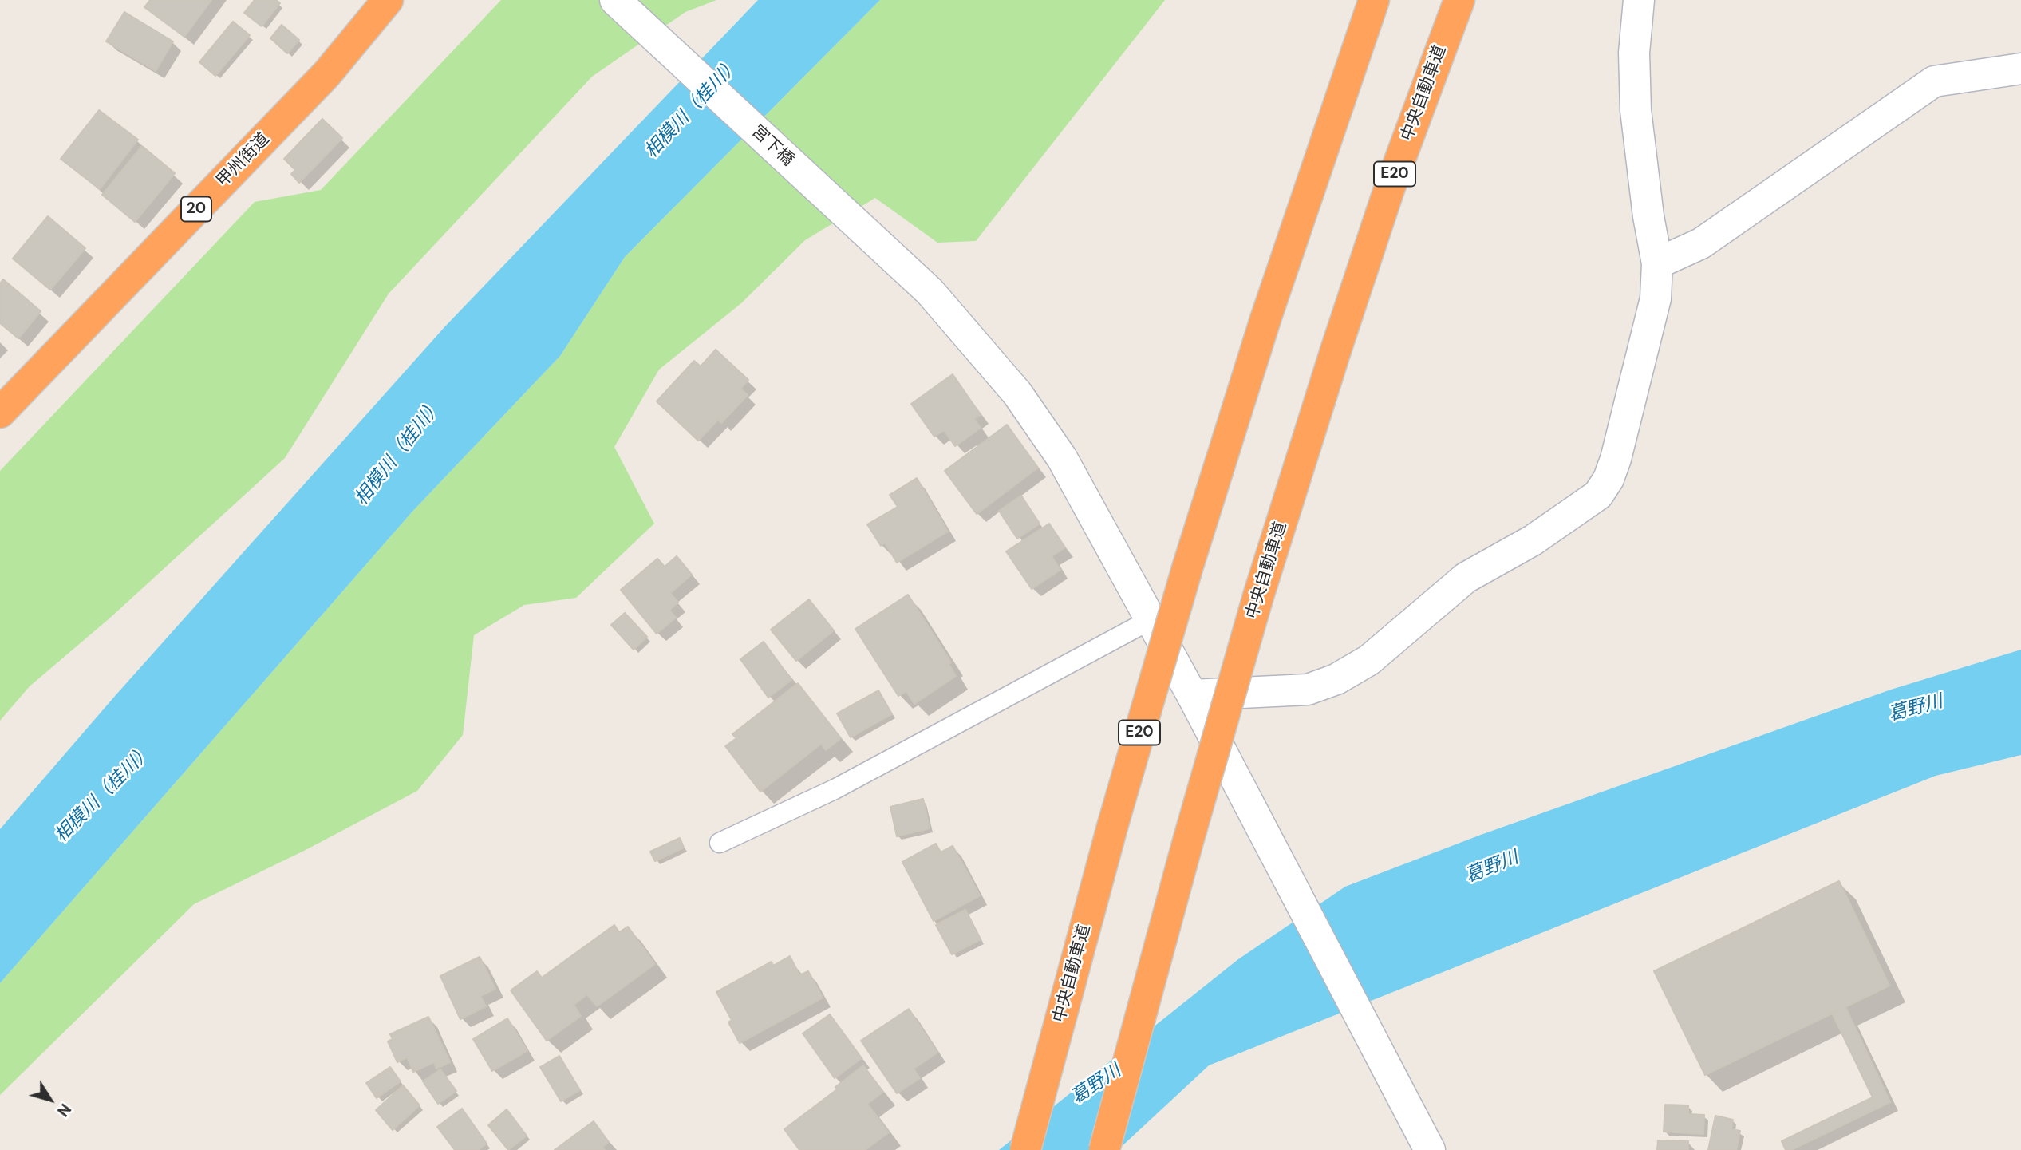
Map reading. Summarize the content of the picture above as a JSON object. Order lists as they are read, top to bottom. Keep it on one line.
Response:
{"streets":{"highway":["中央自動車道","甲州街道","E20","20"],"street":["宮下橋"]},"water":["相模川（桂川）","葛野川"],"north":"bottom right"}
